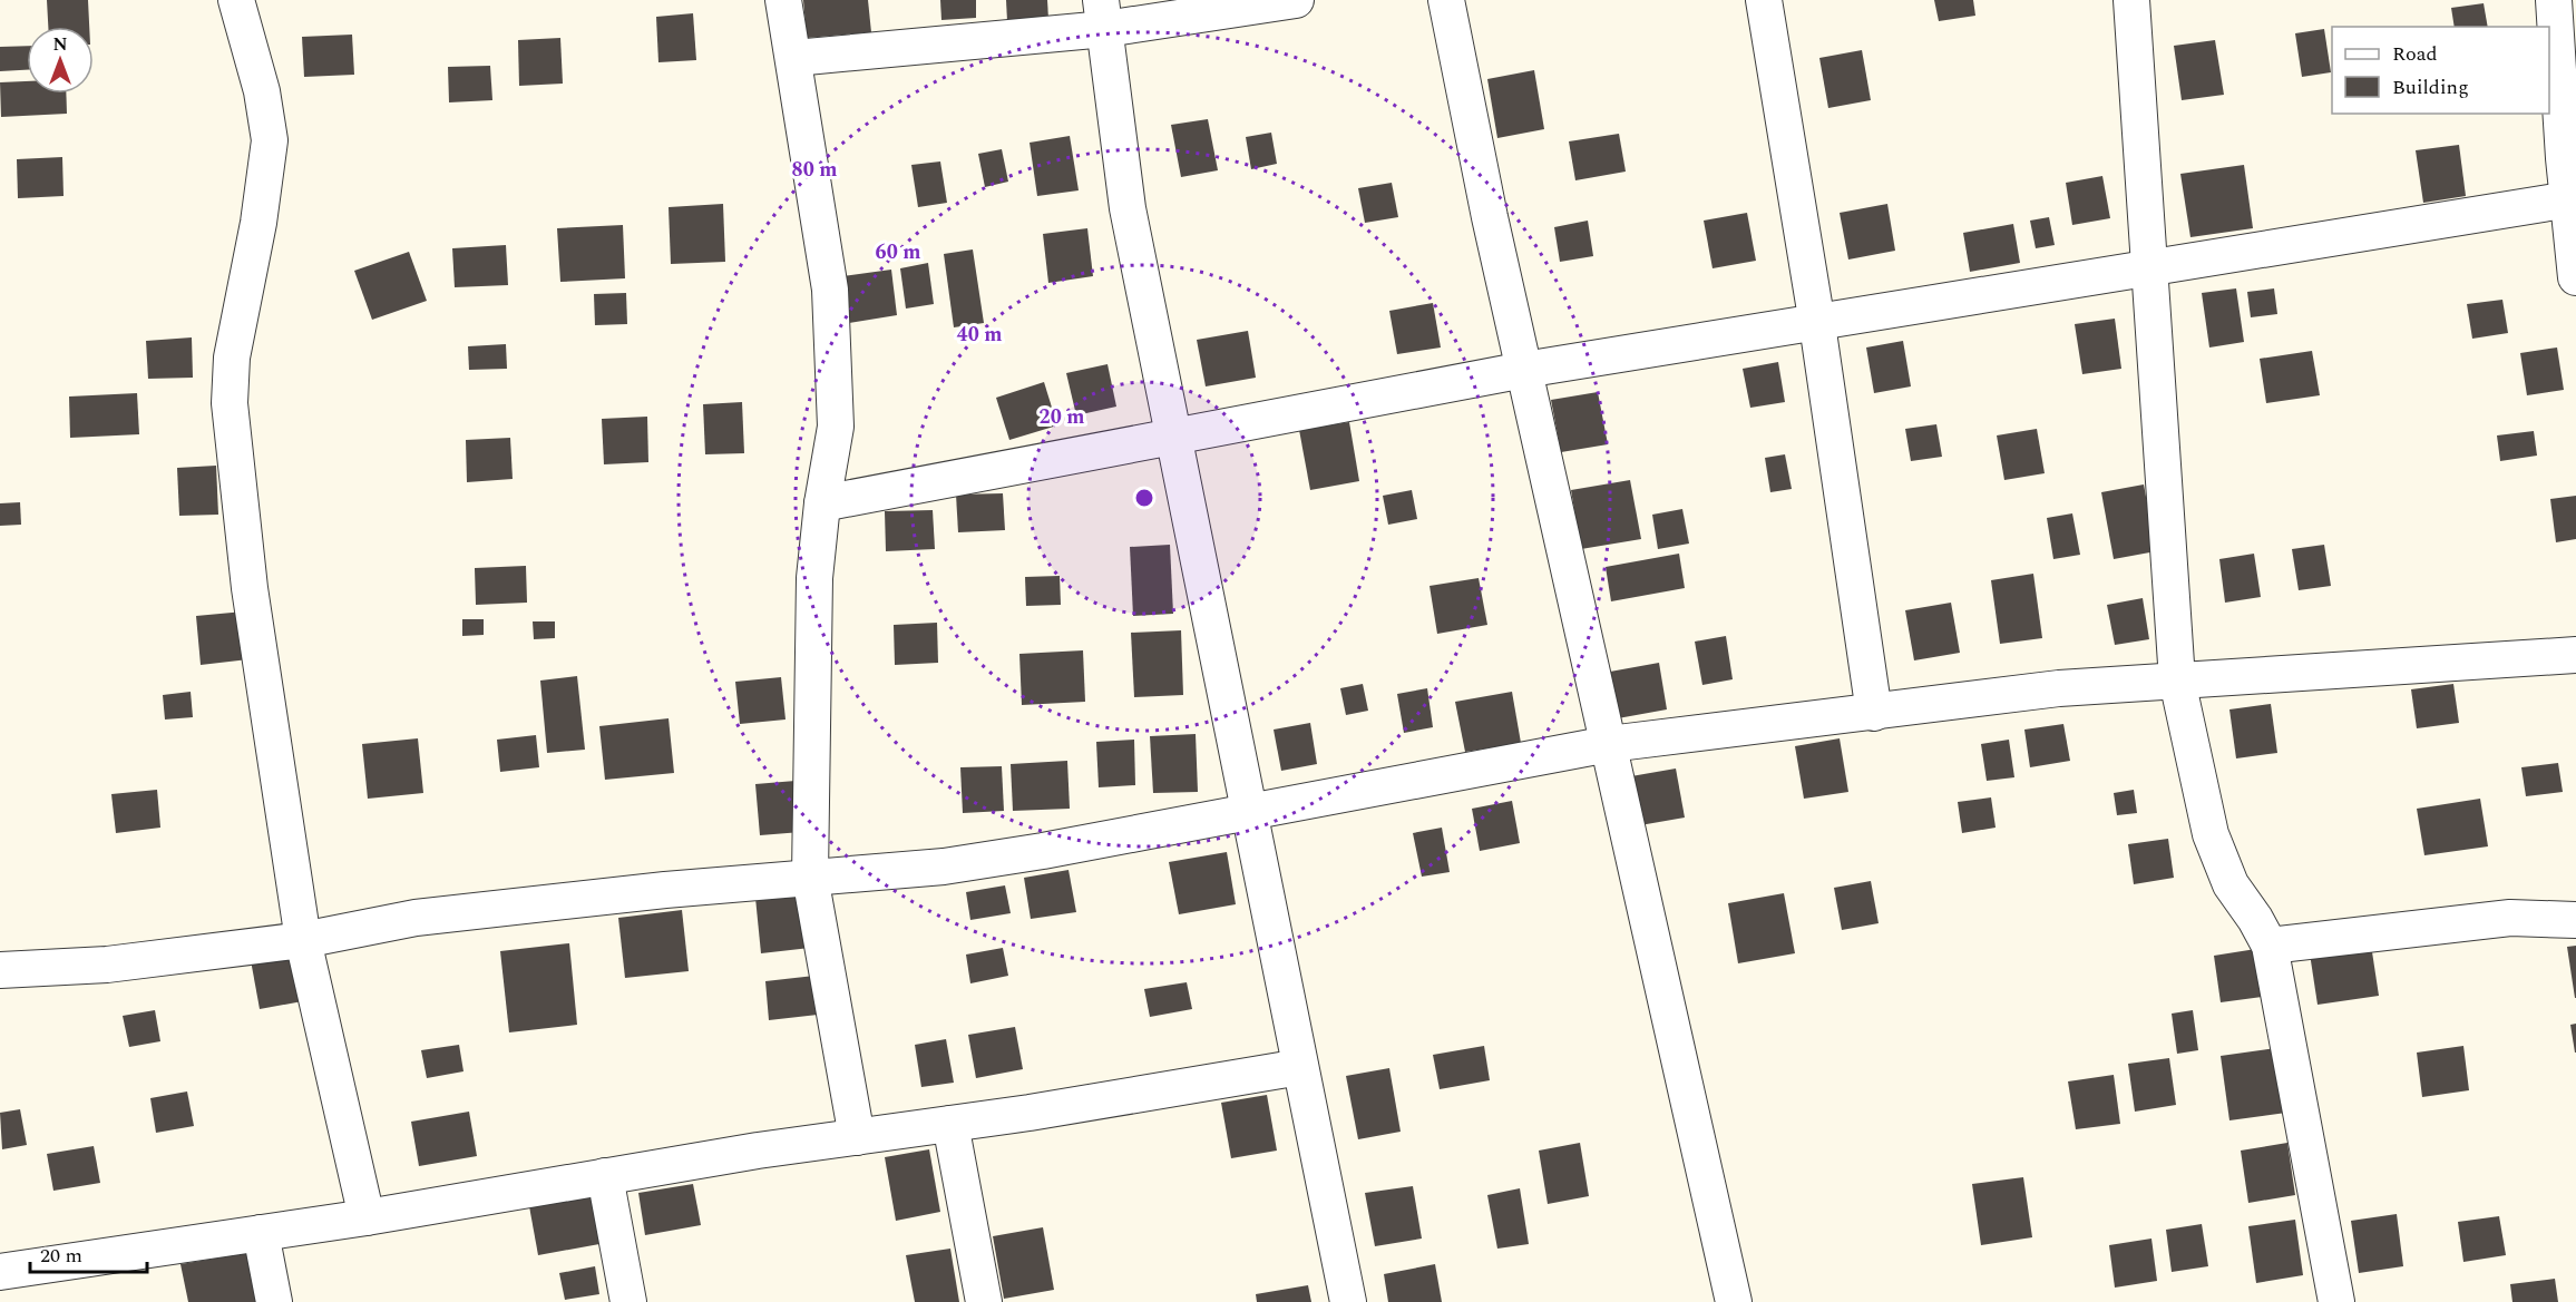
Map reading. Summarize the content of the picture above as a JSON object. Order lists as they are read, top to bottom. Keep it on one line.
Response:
{"legend":["Road","Building"],"scale_bar":"20 m","north":"top","rings":["80 m","60 m","40 m","20 m"]}
